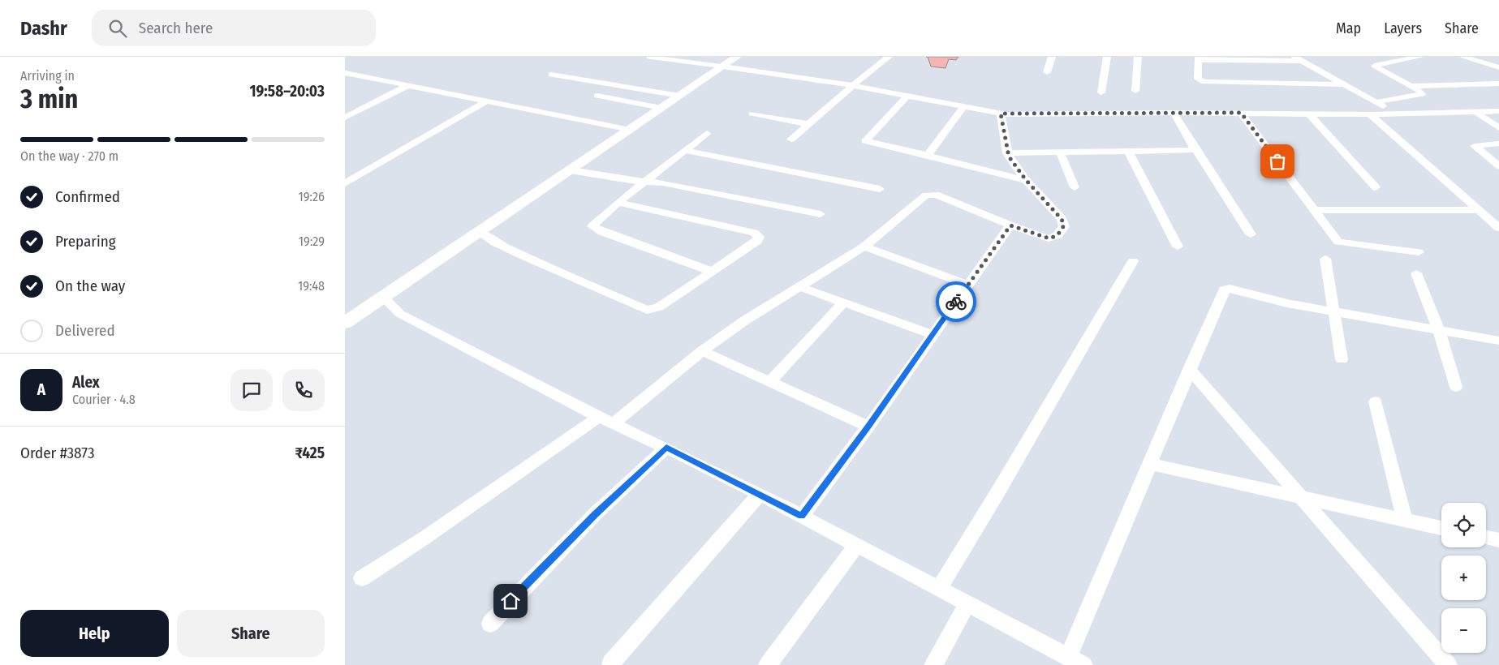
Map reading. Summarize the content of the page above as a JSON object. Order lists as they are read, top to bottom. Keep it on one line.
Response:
{"page":{"header":"Dashr","search":"Search here","nav":["Map","Layers","Share"],"heading":["3 min","Arriving in","19:58–20:03"],"panel":["Alex","Courier · 4.8","Order #3873","₹425"],"bar":"On the way · 270 m","list":[["Confirmed","19:26"],["Preparing","19:29"],["On the way","19:48"],"Delivered"],"round":"A","map_buttons":["+","−"],"buttons":["Help","Share"]}}
